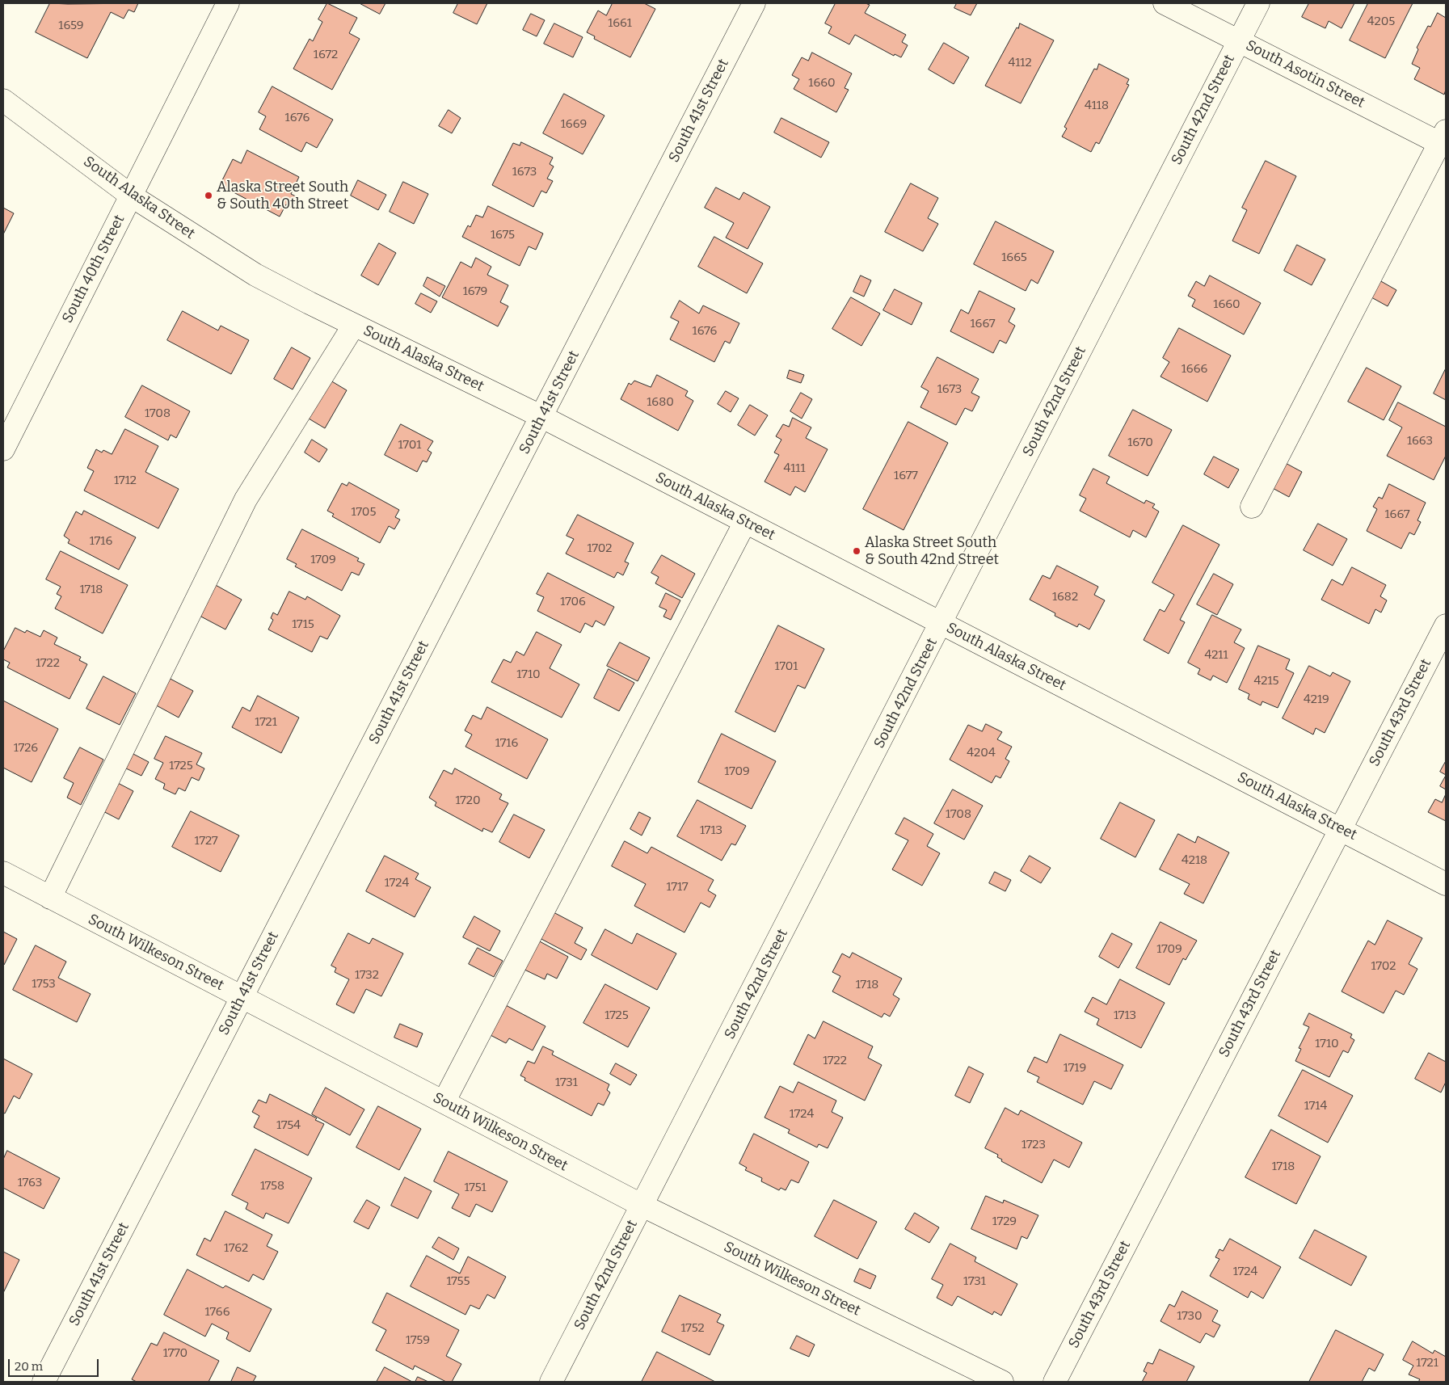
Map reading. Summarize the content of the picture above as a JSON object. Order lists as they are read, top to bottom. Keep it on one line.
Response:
{"streets":{"street":["South Asotin Street","South 42nd Street","South 41st Street","South Alaska Street","South 40th Street","South 43rd Street","South Wilkeson Street"]},"crossings":[["South Asotin Street","South 42nd Street"],["South 42nd Street","South Alaska Street"],["South 42nd Street","South Wilkeson Street"],["South 41st Street","South Alaska Street"],["South 41st Street","South Wilkeson Street"],["South Alaska Street","South 40th Street"],["South Alaska Street","South 43rd Street"]],"places":["Alaska Street South & South 40th Street","Alaska Street South & South 42nd Street"],"house_numbers":["4205","1661","1659","1672","4112","1660","4118","1676","1669","1673","1675","1665","1679","1660","1667","1676","1666","1673","1680","1708","1663","1670","1701","4111","1677","1712","1705","1667","1716","1702","1709","1718","1682","1706","1715","4211","1722","1701","1710","4215","4219","1721","1716","1726","4204","1725","1709","1720","1708","1713","1727","4218","1724","1717","1709","1702","1732","1753","1718","1725","1713","1710","1722","1719","1731","1714","1724","1754","1723","1718","1763","1758","1751","1729","1762","1724","1755","1731","1766","1730","1752","1759","1770","1721"],"scale_bar":"20 m"}
